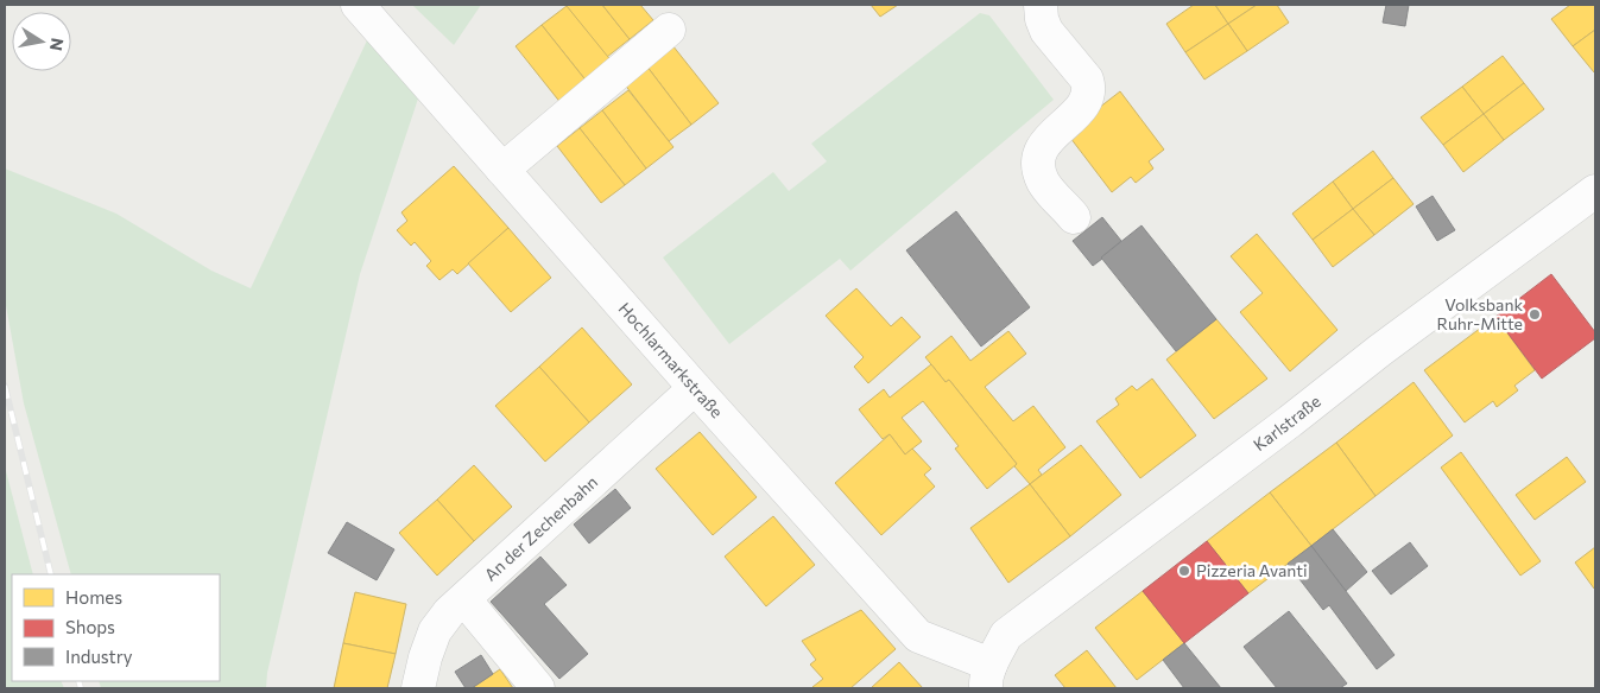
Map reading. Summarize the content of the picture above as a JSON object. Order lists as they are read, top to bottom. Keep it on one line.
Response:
{"streets":{"street":["Hochlarmarkstraße","Karlstraße","An der Zechenbahn"]},"crossings":[["Hochlarmarkstraße","Karlstraße"],["Hochlarmarkstraße","An der Zechenbahn"]],"places":["Volksbank Ruhr-Mitte","Pizzeria Avanti"],"legend":["Homes","Shops","Industry"],"north":"right"}
